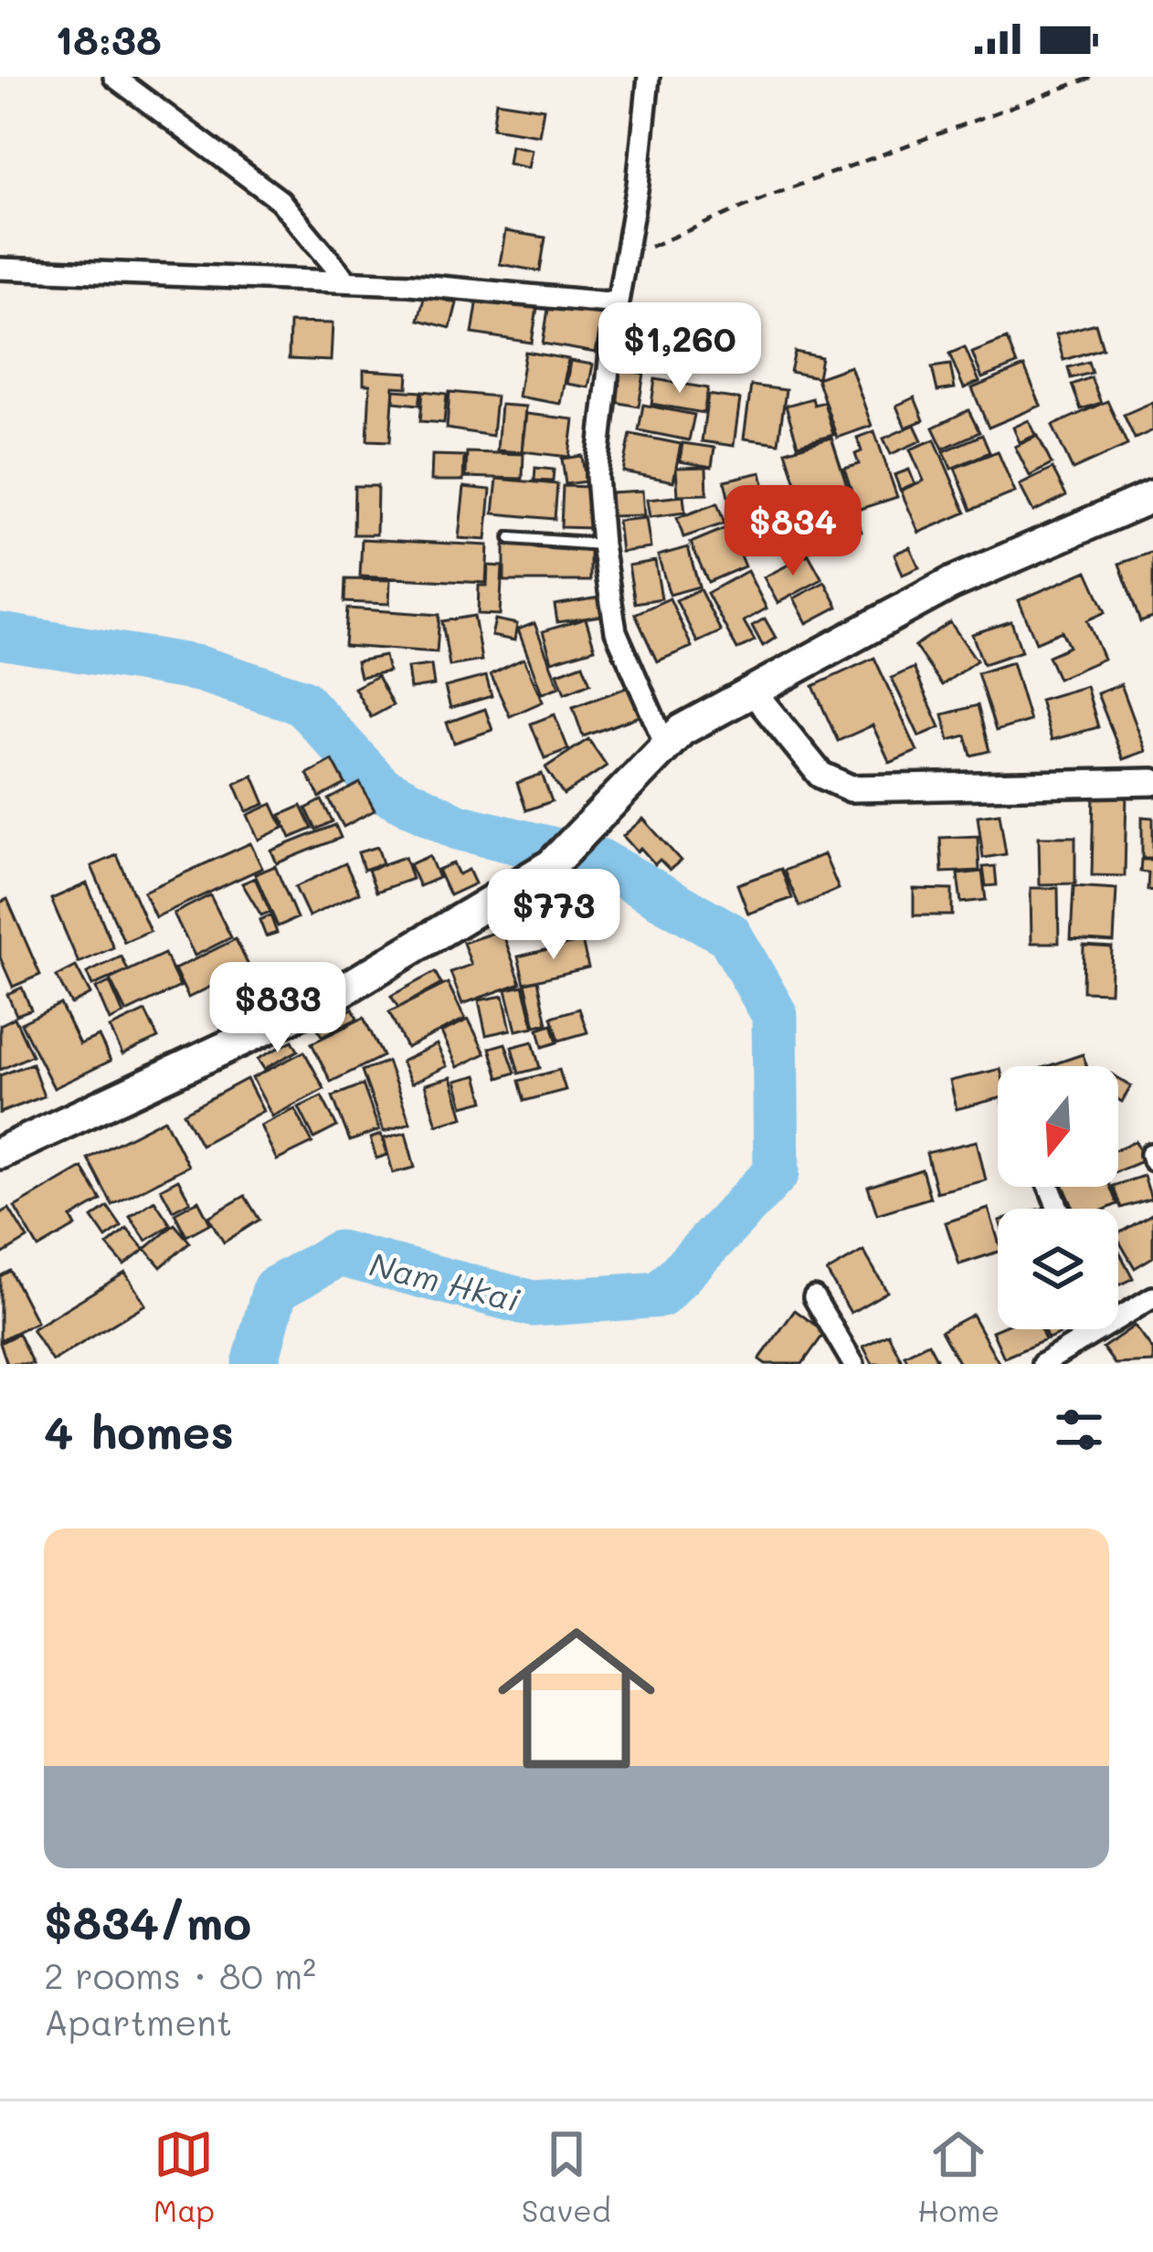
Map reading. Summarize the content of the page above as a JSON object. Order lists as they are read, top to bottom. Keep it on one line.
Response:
{"water":["Nam Hkai"],"north":"bottom","page":{"status":"18:38","price":["$1,260","$834","$773","$833"],"heading":"4 homes","list":[{"name":"$834/mo","note":"2 rooms · 80 m² · Apartment"}],"tabs":["Map","Saved","Home"]}}
